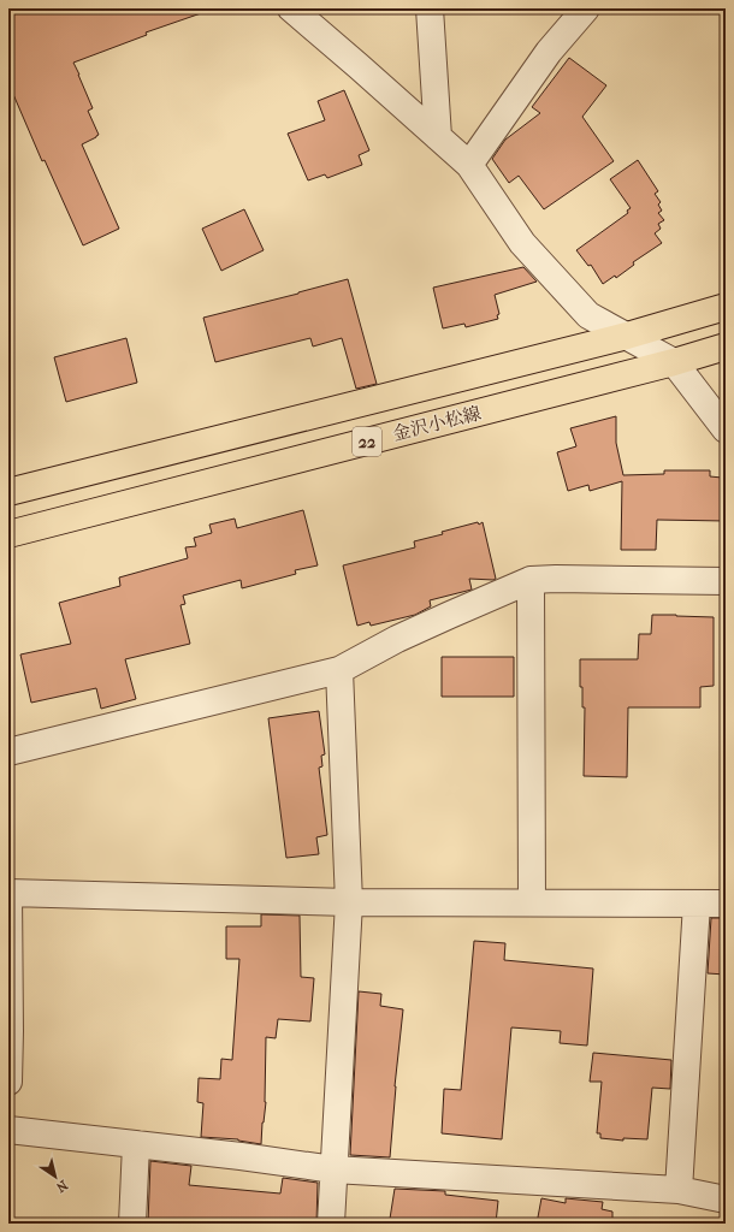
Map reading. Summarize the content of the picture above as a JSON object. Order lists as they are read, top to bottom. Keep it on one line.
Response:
{"streets":{"main road":["金沢小松線","22"]},"north":"bottom right"}
